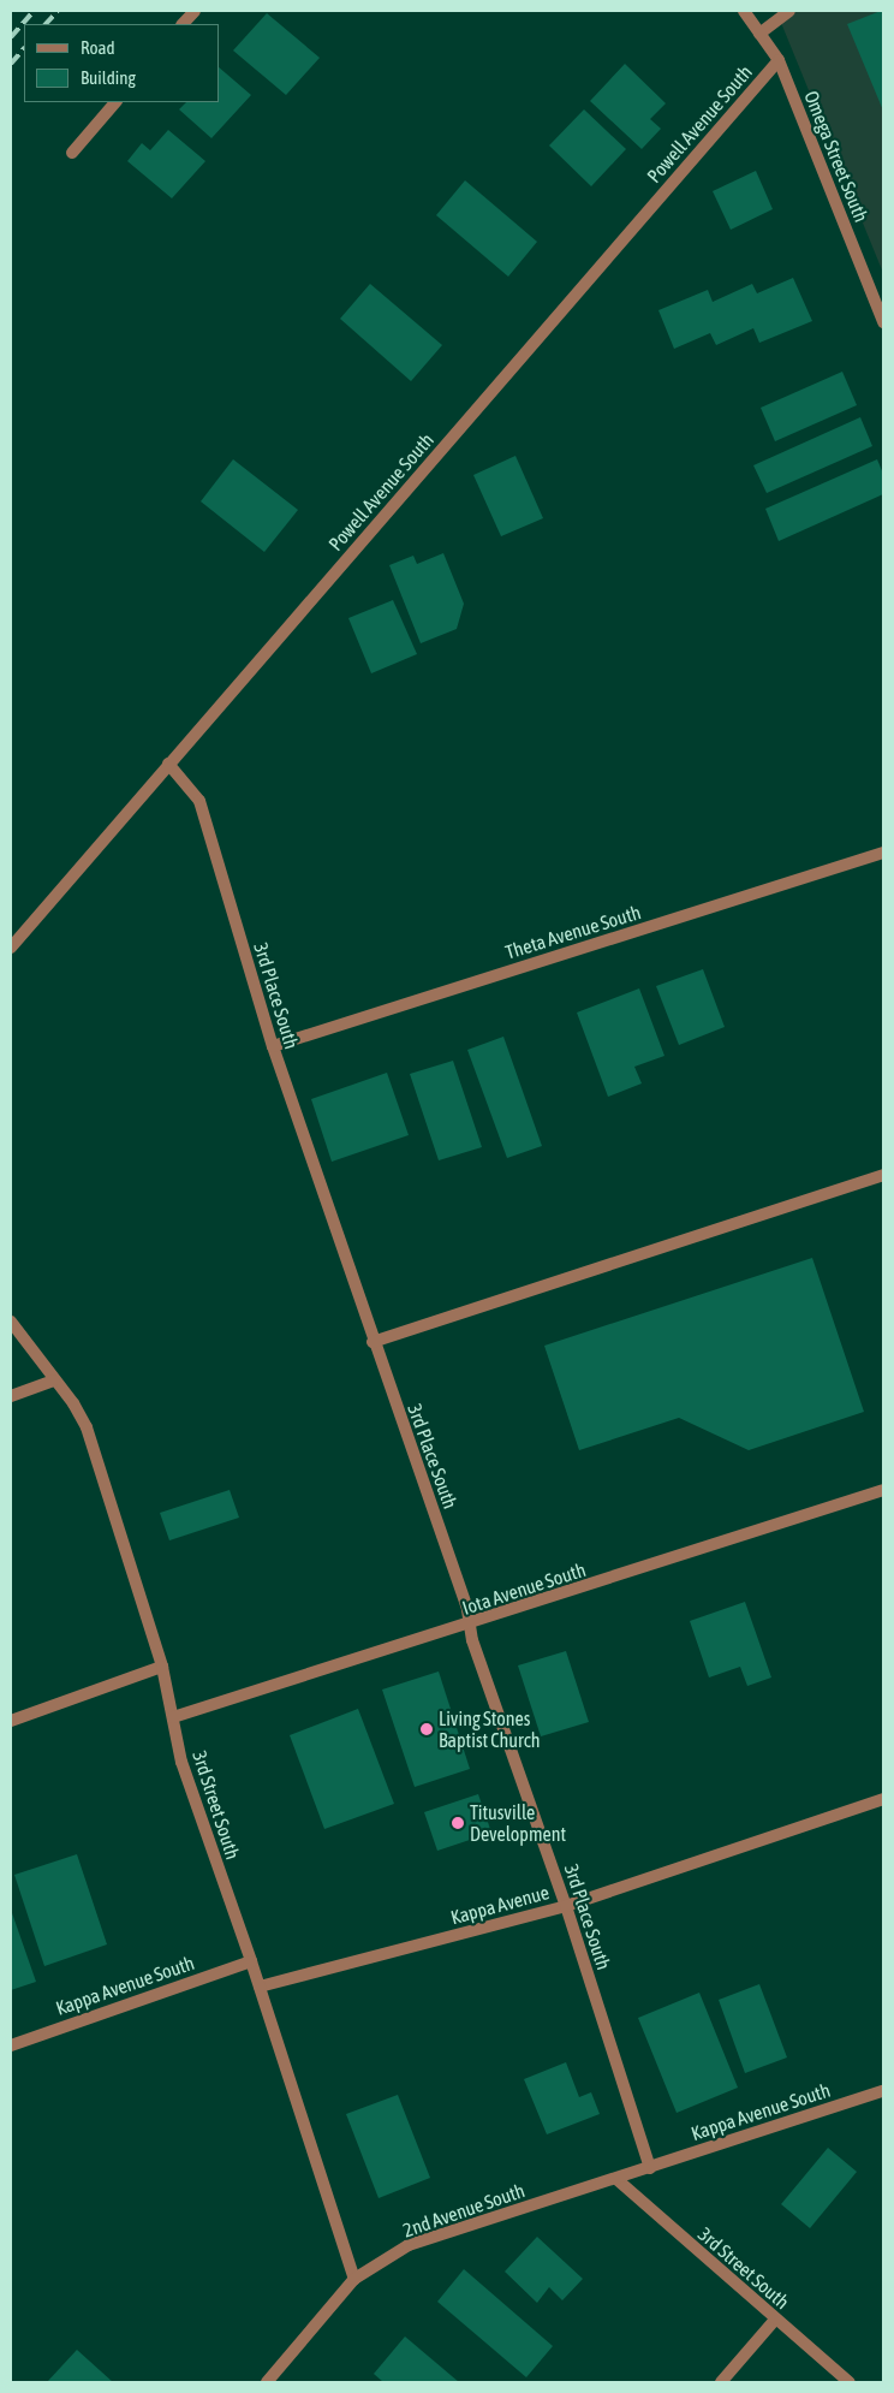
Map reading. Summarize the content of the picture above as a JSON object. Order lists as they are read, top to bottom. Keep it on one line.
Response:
{"streets":{"street":["Powell Avenue South","Omega Street South","Theta Avenue South","3rd Place South","Iota Avenue South","3rd Street South","Kappa Avenue","Kappa Avenue South","2nd Avenue South"]},"crossings":[["Powell Avenue South","Omega Street South"],["Powell Avenue South","3rd Place South"],["Theta Avenue South","3rd Place South"],["3rd Place South","Iota Avenue South"],["3rd Place South","Kappa Avenue"],["3rd Place South","Kappa Avenue South"],["3rd Place South","2nd Avenue South"],["Iota Avenue South","3rd Street South"],["3rd Street South","Kappa Avenue"],["3rd Street South","Kappa Avenue South"],["3rd Street South","2nd Avenue South"],["Kappa Avenue South","2nd Avenue South"]],"places":["Living Stones Baptist Church","Titusville Development"],"legend":["Road","Building"]}
